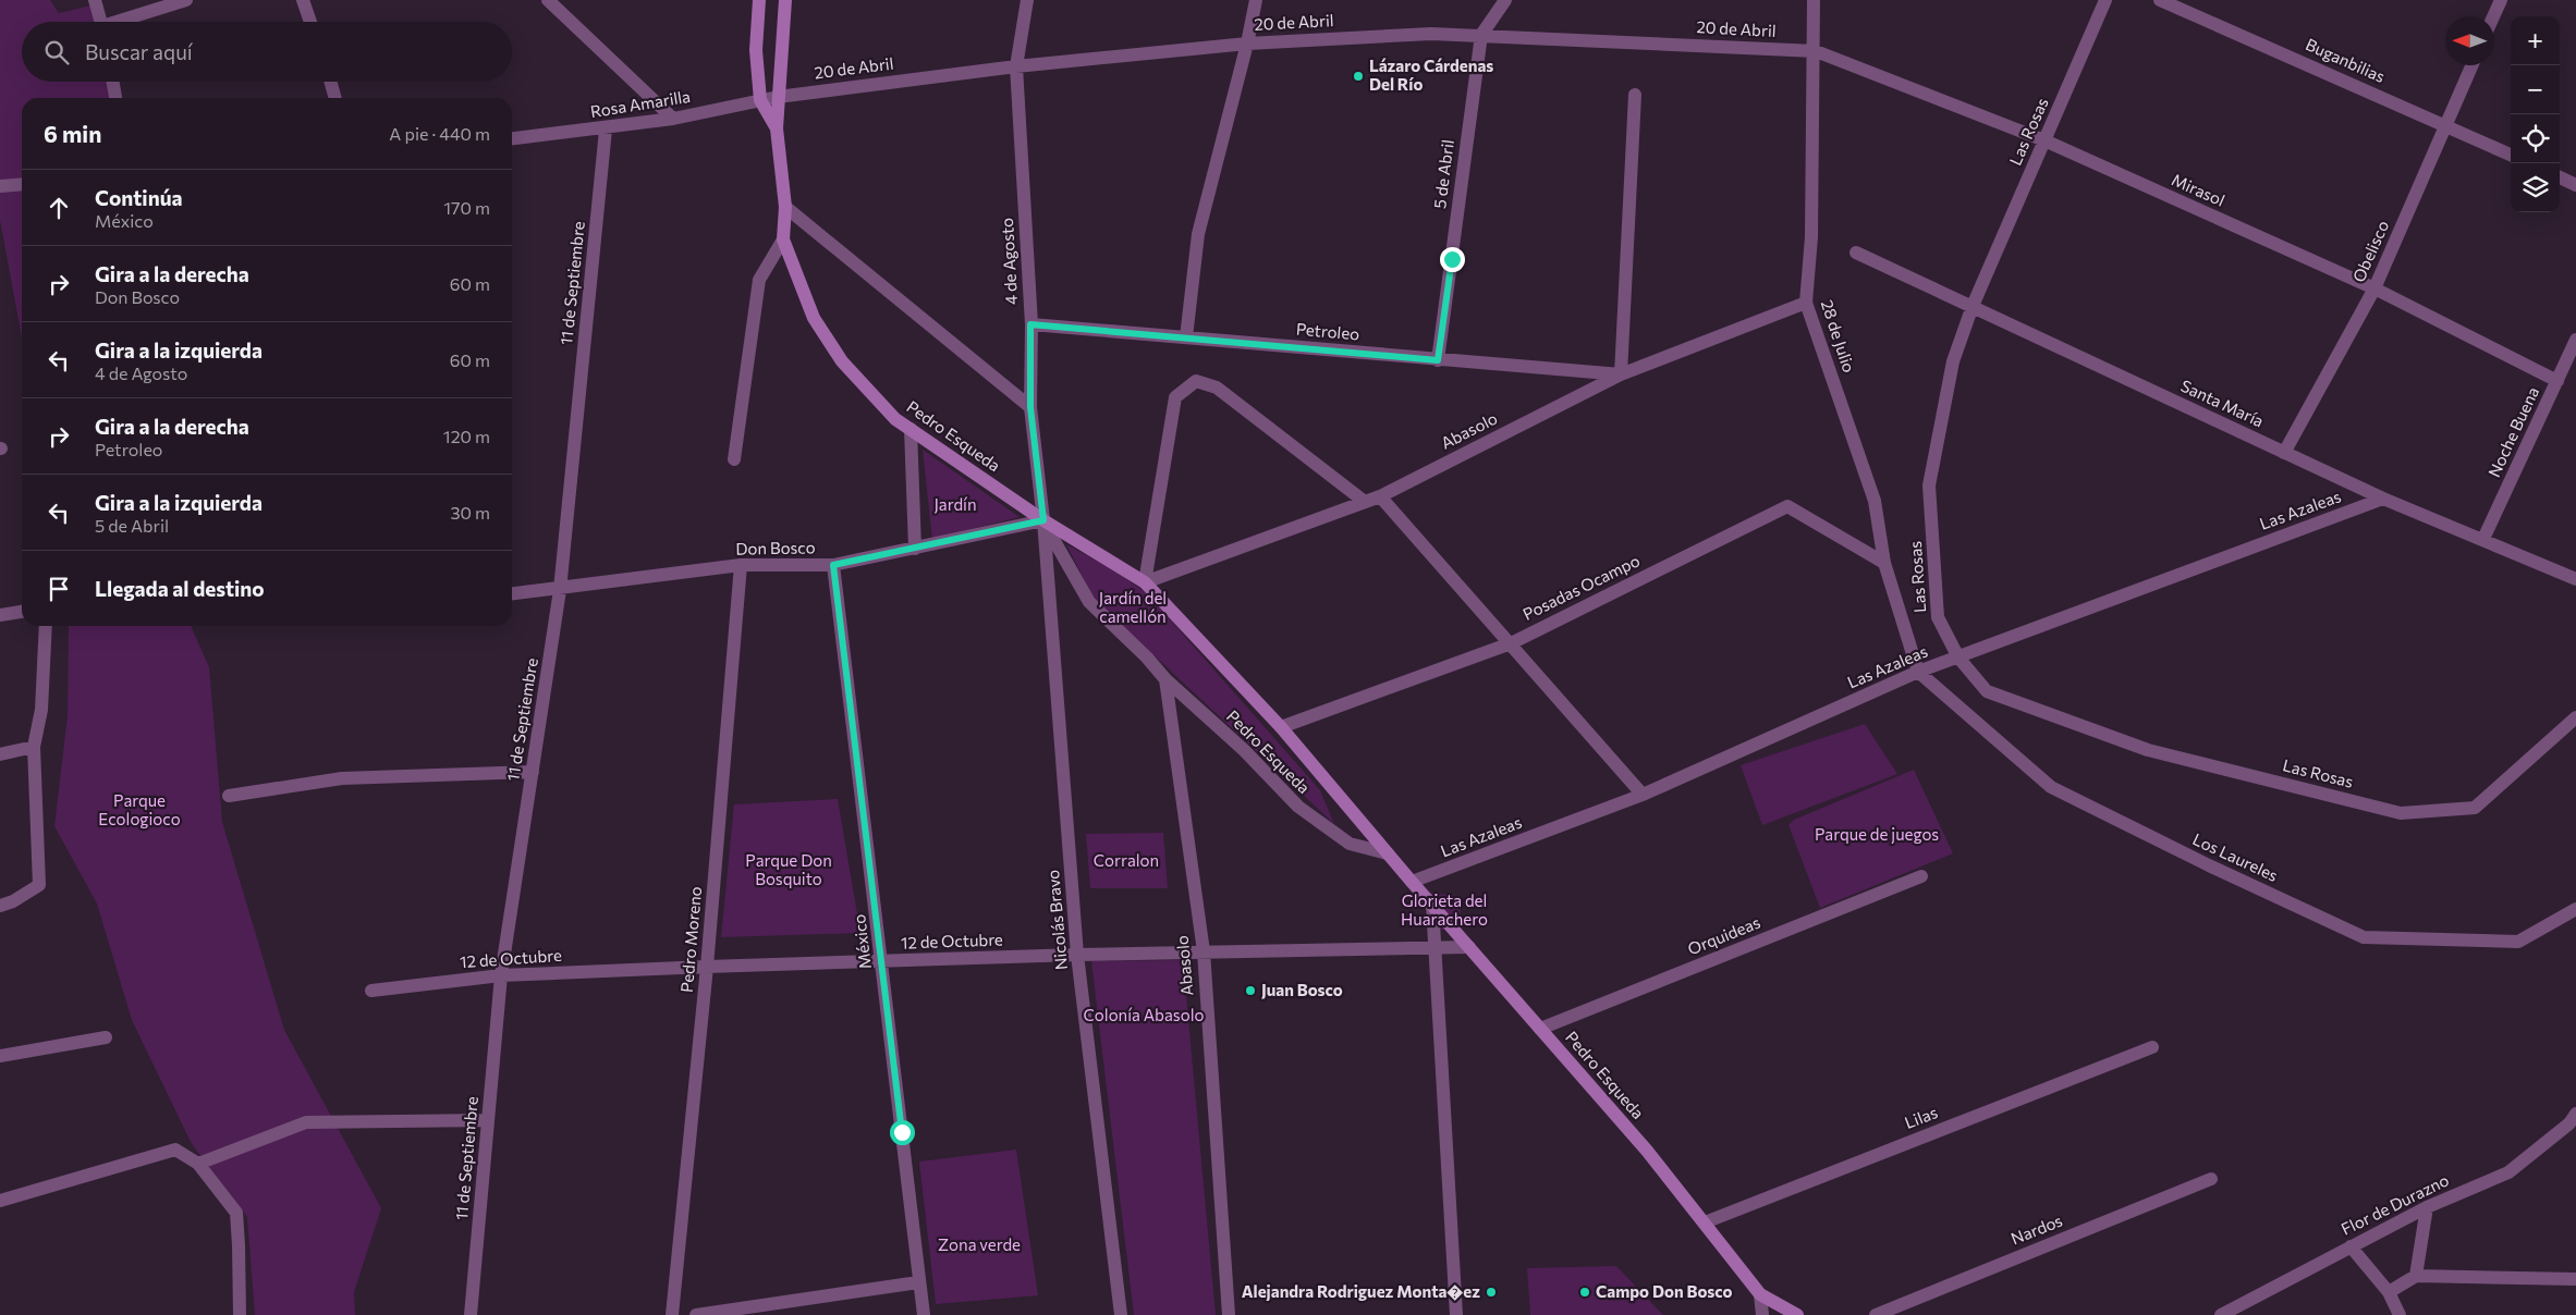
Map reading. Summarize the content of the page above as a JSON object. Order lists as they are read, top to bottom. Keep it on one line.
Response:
{"streets":{"street":["20 de Abril","Buganbilias","Rosa Amarilla","Las Rosas","5 de Abril","Mirasol","Obelisco","4 de Agosto","11 de Septiembre","Petroleo","28 de Julio","Santa María","Abasolo","Noche Buena","Pedro Esqueda","Las Azaleas","Don Bosco","Posadas Ocampo","Los Laureles","Nicolás Bravo","Orquideas","Pedro Moreno","México","12 de Octubre","Lilas","Flor de Durazno","Nardos"]},"crossings":[["20 de Abril","Rosa Amarilla"],["20 de Abril","5 de Abril"],["20 de Abril","Mirasol"],["20 de Abril","4 de Agosto"],["20 de Abril","28 de Julio"],["20 de Abril","Pedro Esqueda"],["Buganbilias","Obelisco"],["Rosa Amarilla","11 de Septiembre"],["Rosa Amarilla","Pedro Esqueda"],["Las Rosas","Mirasol"],["Las Rosas","Santa María"],["Las Rosas","Las Azaleas"],["5 de Abril","Petroleo"],["Mirasol","Obelisco"],["Mirasol","28 de Julio"],["Mirasol","Noche Buena"],["Obelisco","Santa María"],["4 de Agosto","Petroleo"],["4 de Agosto","Pedro Esqueda"],["4 de Agosto","Don Bosco"],["4 de Agosto","Nicolás Bravo"],["11 de Septiembre","Don Bosco"],["11 de Septiembre","12 de Octubre"],["Petroleo","Abasolo"],["28 de Julio","Abasolo"],["28 de Julio","Las Azaleas"],["28 de Julio","Posadas Ocampo"],["28 de Julio","Los Laureles"],["Santa María","Noche Buena"],["Santa María","Las Azaleas"],["Abasolo","Pedro Esqueda"],["Abasolo","12 de Octubre"],["Pedro Esqueda","Las Azaleas"],["Pedro Esqueda","Don Bosco"],["Pedro Esqueda","Posadas Ocampo"],["Pedro Esqueda","Nicolás Bravo"],["Pedro Esqueda","Orquideas"],["Pedro Esqueda","12 de Octubre"],["Pedro Esqueda","Lilas"],["Las Azaleas","Los Laureles"],["Don Bosco","Nicolás Bravo"],["Don Bosco","Pedro Moreno"],["Don Bosco","México"],["Nicolás Bravo","12 de Octubre"],["Pedro Moreno","12 de Octubre"],["México","12 de Octubre"]],"parks":["Jardín","Jardín del camellón","Parque Ecologioco","Parque de juegos","Parque Don Bosquito","Corralon","Glorieta del Huarachero","Colonía Abasolo","Zona verde"],"places":["Lázaro Cárdenas Del Río","Juan Bosco","Alejandra Rodriguez Monta�ez","Campo Don Bosco"],"north":"left","page":{"map_buttons":["+","−"],"search":"Buscar aquí","heading":["6 min","A pie · 440 m"],"list":[["Continúa","México","170 m"],["Gira a la derecha","Don Bosco","60 m"],["Gira a la izquierda","4 de Agosto","60 m"],["Gira a la derecha","Petroleo","120 m"],["Gira a la izquierda","5 de Abril","30 m"],"Llegada al destino"]}}
